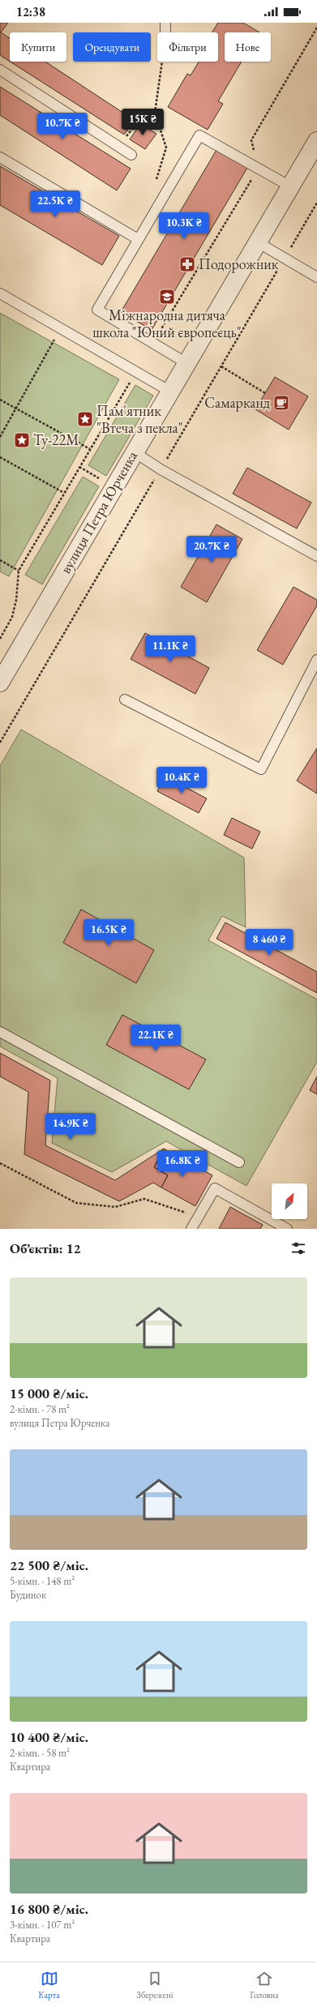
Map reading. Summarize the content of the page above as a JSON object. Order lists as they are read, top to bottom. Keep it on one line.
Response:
{"streets":{"street":["вулиця Петра Юрченка"]},"places":{"pharmacy":["Подорожник"],"school or university":["Міжнародна дитяча школа \"Юний європеєць\""],"cafe":["Самарканд"],"place":["Пам'ятник \"Втеча з пекла\"","Ту-22М"]},"north":"top right","page":{"status":"12:38","chip":["Купити","Орендувати","Фільтри","Нове"],"price":["15K ₴","10.7K ₴","22.5K ₴","10.3K ₴","20.7K ₴","11.1K ₴","10.4K ₴","16.5K ₴","8 460 ₴","22.1K ₴","14.9K ₴","16.8K ₴"],"heading":"Об’єктів: 12","list":[{"name":"15 000 ₴/міс.","note":"2-кімн. · 78 m² · вулиця Петра Юрченка"},{"name":"22 500 ₴/міс.","note":"5-кімн. · 148 m² · Будинок"},{"name":"10 400 ₴/міс.","note":"2-кімн. · 58 m² · Квартира"},{"name":"16 800 ₴/міс.","note":"3-кімн. · 107 m² · Квартира"}],"tabs":["Карта","Збережені","Головна"]}}
